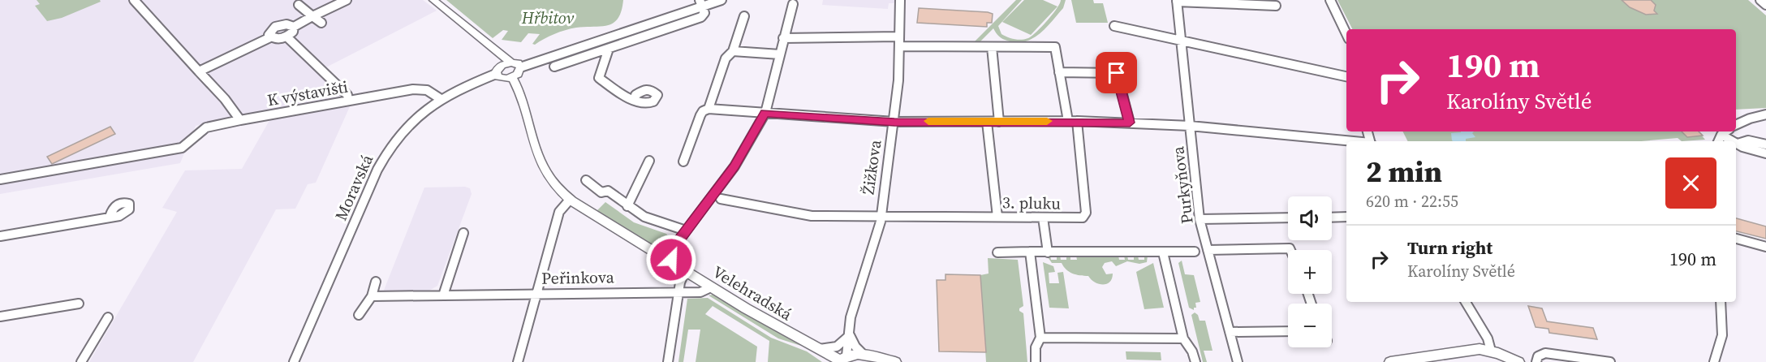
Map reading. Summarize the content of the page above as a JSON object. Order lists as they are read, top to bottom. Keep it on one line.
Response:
{"streets":{"main road":["Velehradská"],"street":["K výstavišti","Žižkova","Purkyňova","Moravská","3. pluku","Peřinkova"]},"crossings":[["K výstavišti","Moravská"],["Žižkova","3. pluku"],["Žižkova","Velehradská"],["Peřinkova","Velehradská"]],"parks":["Hřbitov"],"page":{"turn":["190 m","Karolíny Světlé"],"heading":["2 min","620 m · 22:55"],"map_buttons":["+","−"],"list":[{"name":"Turn right","note":"Karolíny Světlé","value":"190 m"}]}}
